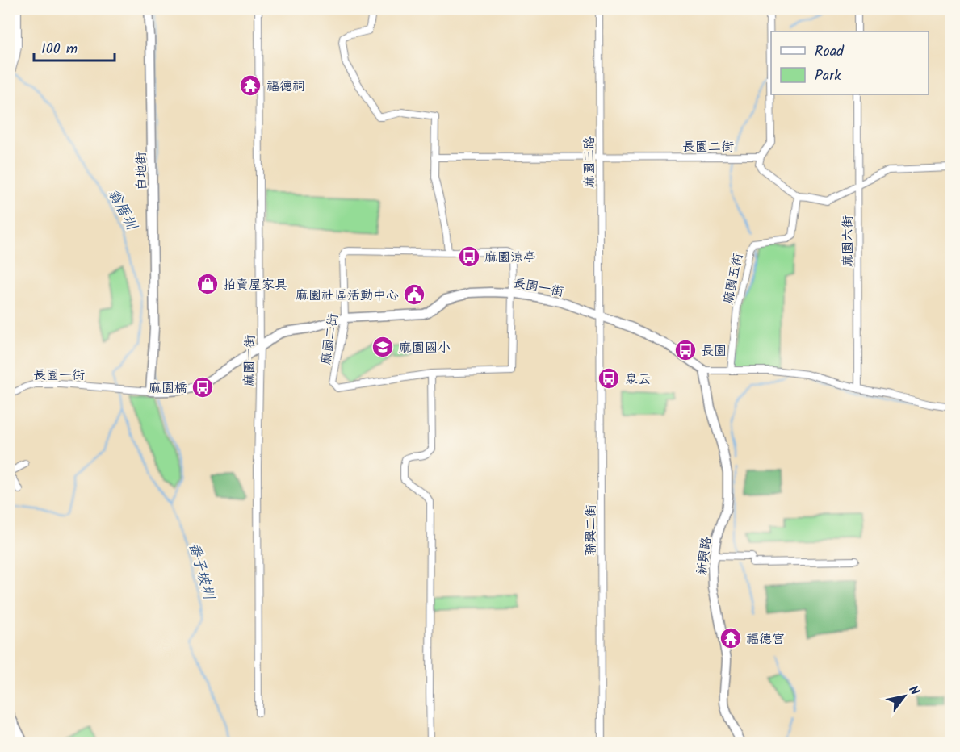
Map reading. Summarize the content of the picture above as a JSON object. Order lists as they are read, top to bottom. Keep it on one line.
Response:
{"streets":{"street":["長園二街","麻園三路","白地街","麻園六街","麻園五街","長園一街","麻園二街","麻園一街","聯興二街","新興路"]},"crossings":[["長園二街","麻園三路"],["麻園三路","長園一街"],["麻園三路","聯興二街"],["白地街","長園一街"],["長園一街","麻園二街"],["長園一街","麻園一街"],["長園一街","聯興二街"],["長園一街","新興路"]],"water":["翁厝圳","番子坡圳"],"places":{"temple":["福德祠","福德宮"],"bus stop":["麻園涼亭","長園","泉云","麻園橋"],"shop":["拍賣屋家具"],"public building":["麻園社區活動中心"],"school or university":["麻園國小"]},"legend":["Road","Park"],"scale_bar":"100 m","north":"top right"}
